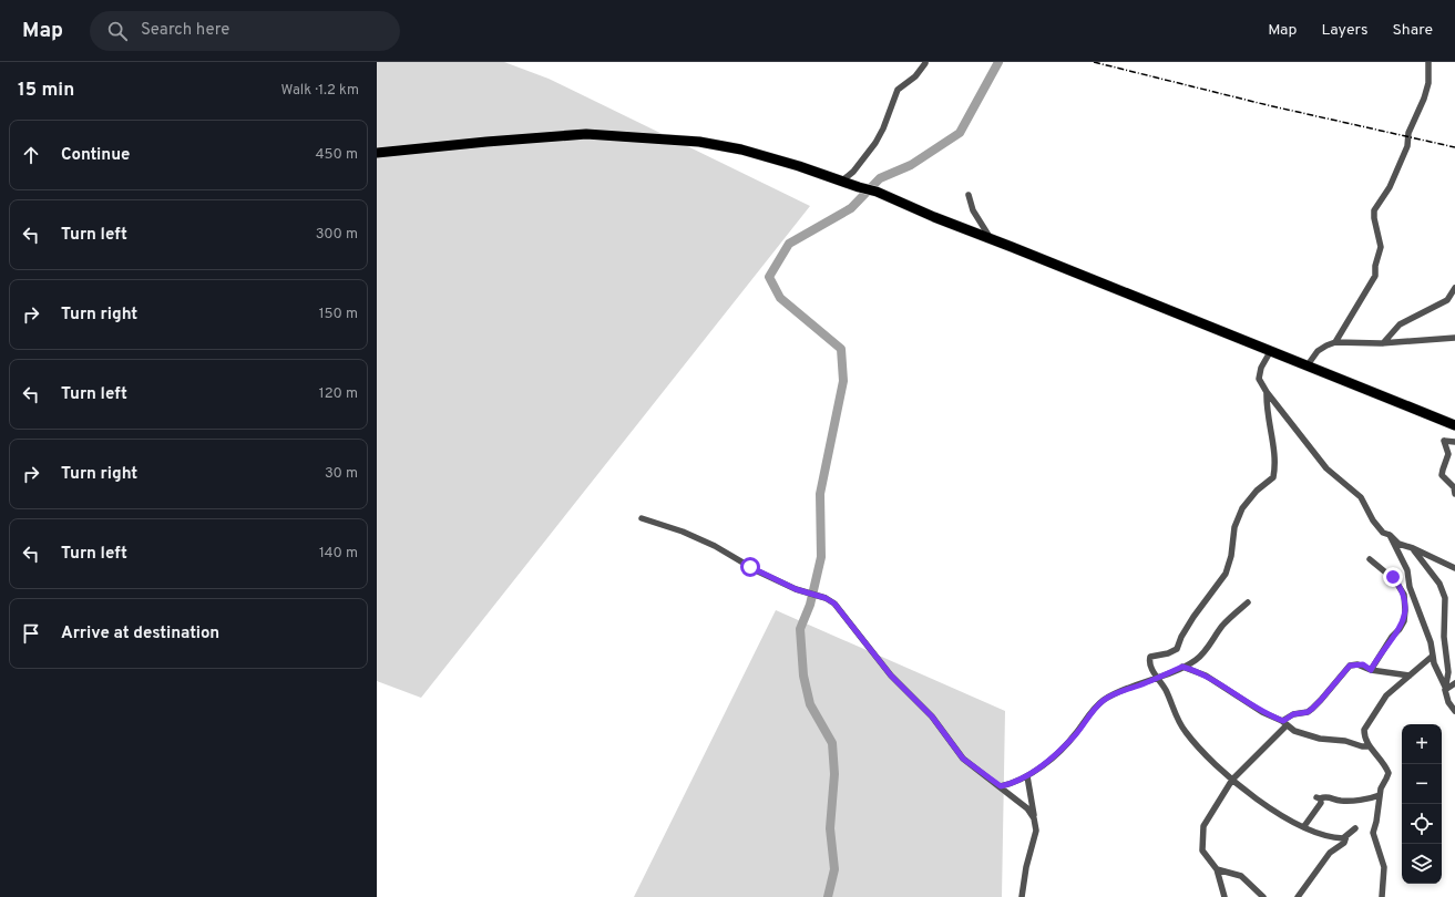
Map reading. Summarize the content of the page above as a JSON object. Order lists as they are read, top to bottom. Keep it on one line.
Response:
{"page":{"header":"Map","search":"Search here","nav":["Map","Layers","Share"],"heading":["15 min","Walk · 1.2 km"],"list":[["Continue","450 m"],["Turn left","300 m"],["Turn right","150 m"],["Turn left","120 m"],["Turn right","30 m"],["Turn left","140 m"],"Arrive at destination"],"map_buttons":["+","−"]}}
